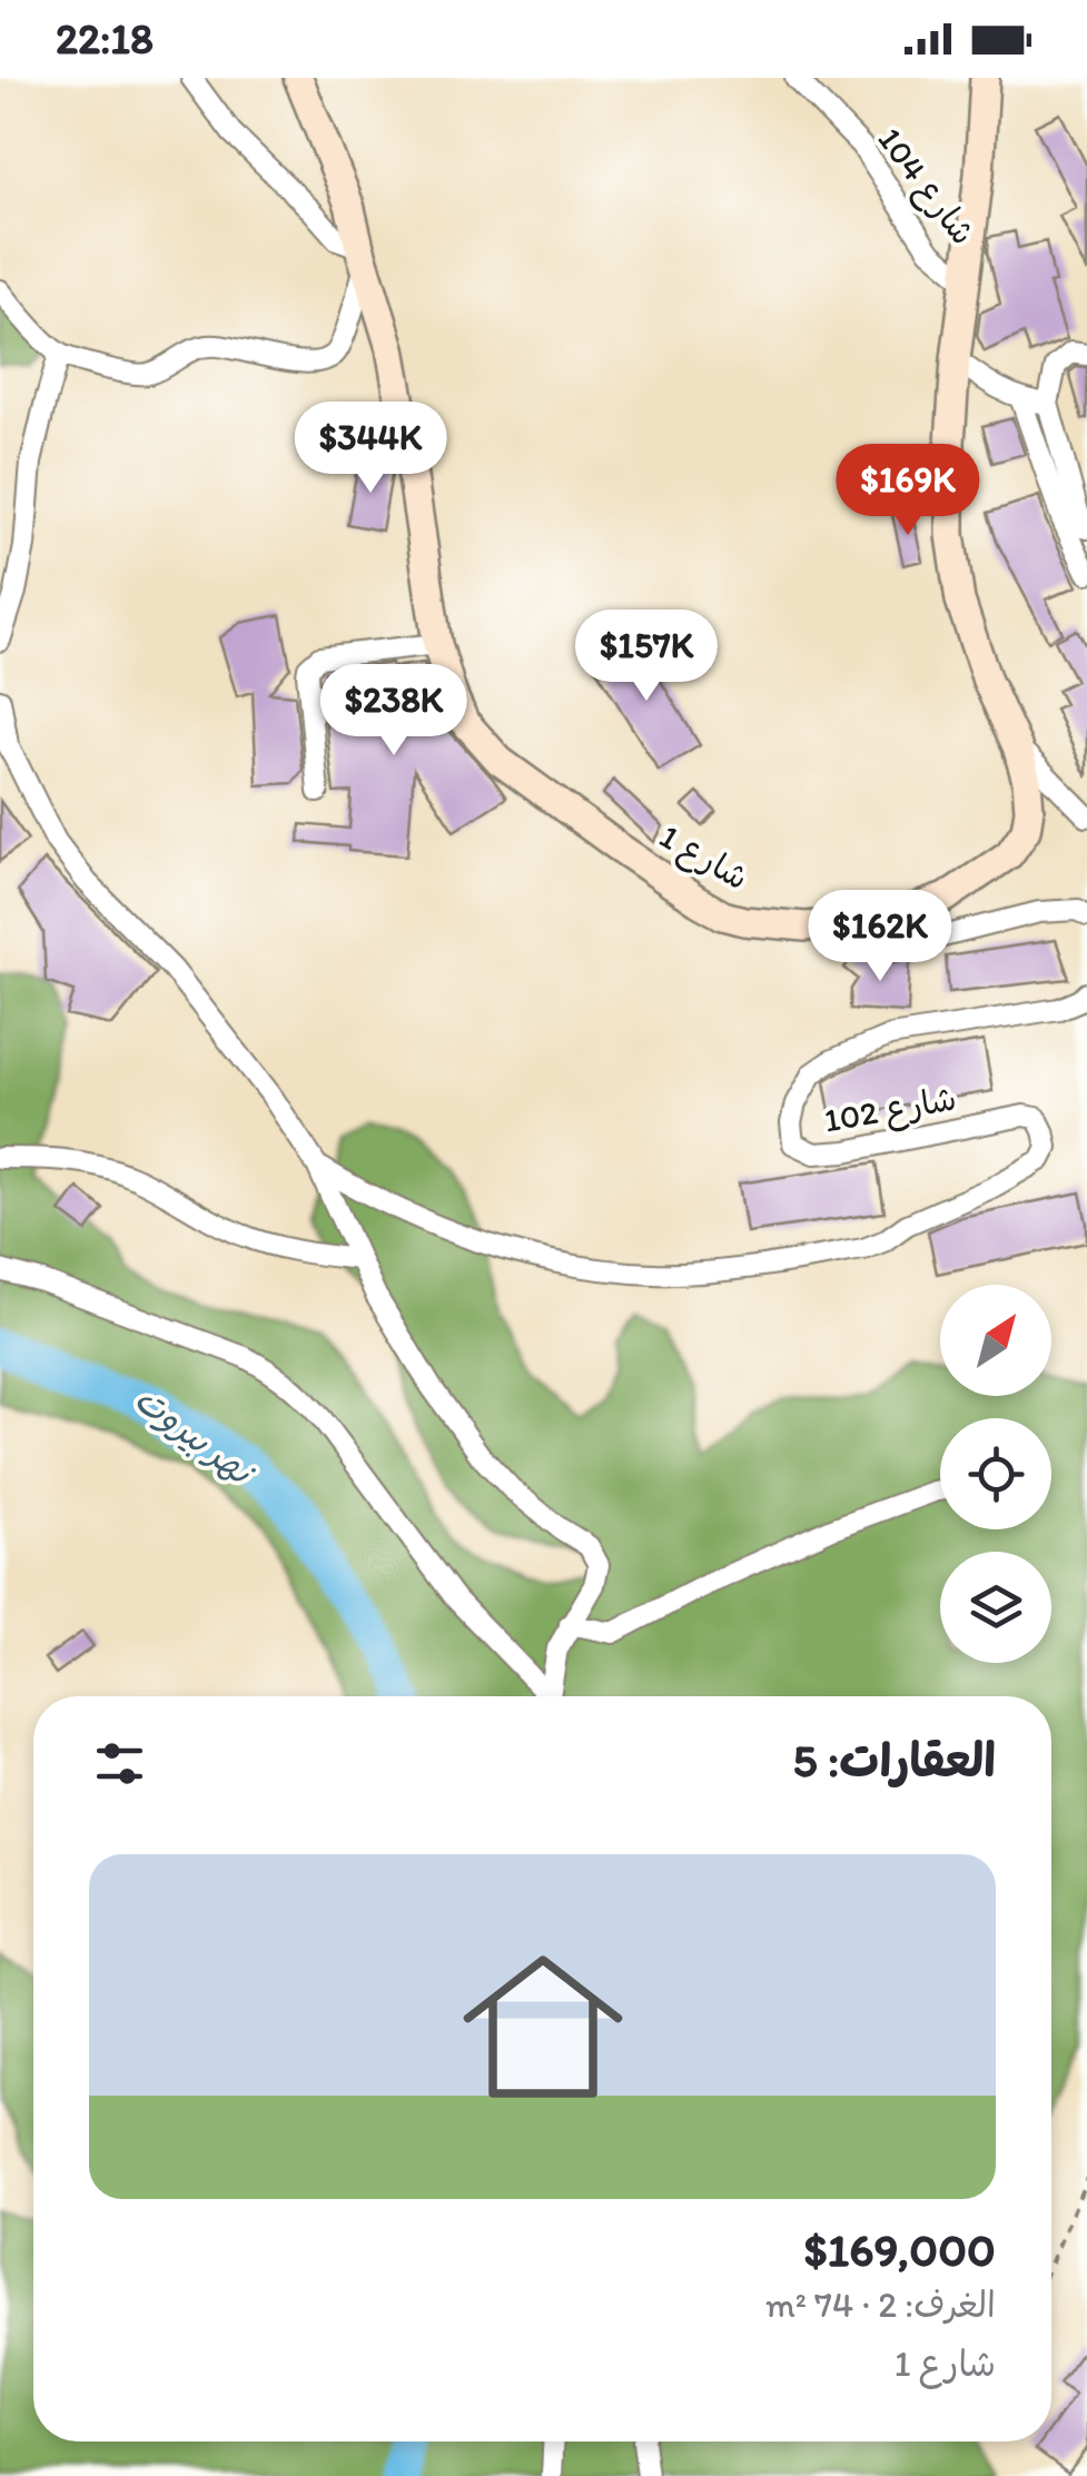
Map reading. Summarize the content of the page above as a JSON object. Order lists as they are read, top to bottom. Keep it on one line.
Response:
{"streets":{"street":["شارع 104","شارع 1","شارع 102"]},"crossings":[["شارع 104","شارع 1"]],"water":["نهر بيروت"],"north":"top right","page":{"status":"22:18","price":["$344K","$169K","$157K","$238K","$162K"],"heading":"العقارات: 5","list":[{"name":"$169,000","note":"الغرف: 2 · 74 m² · شارع 1"}]}}
